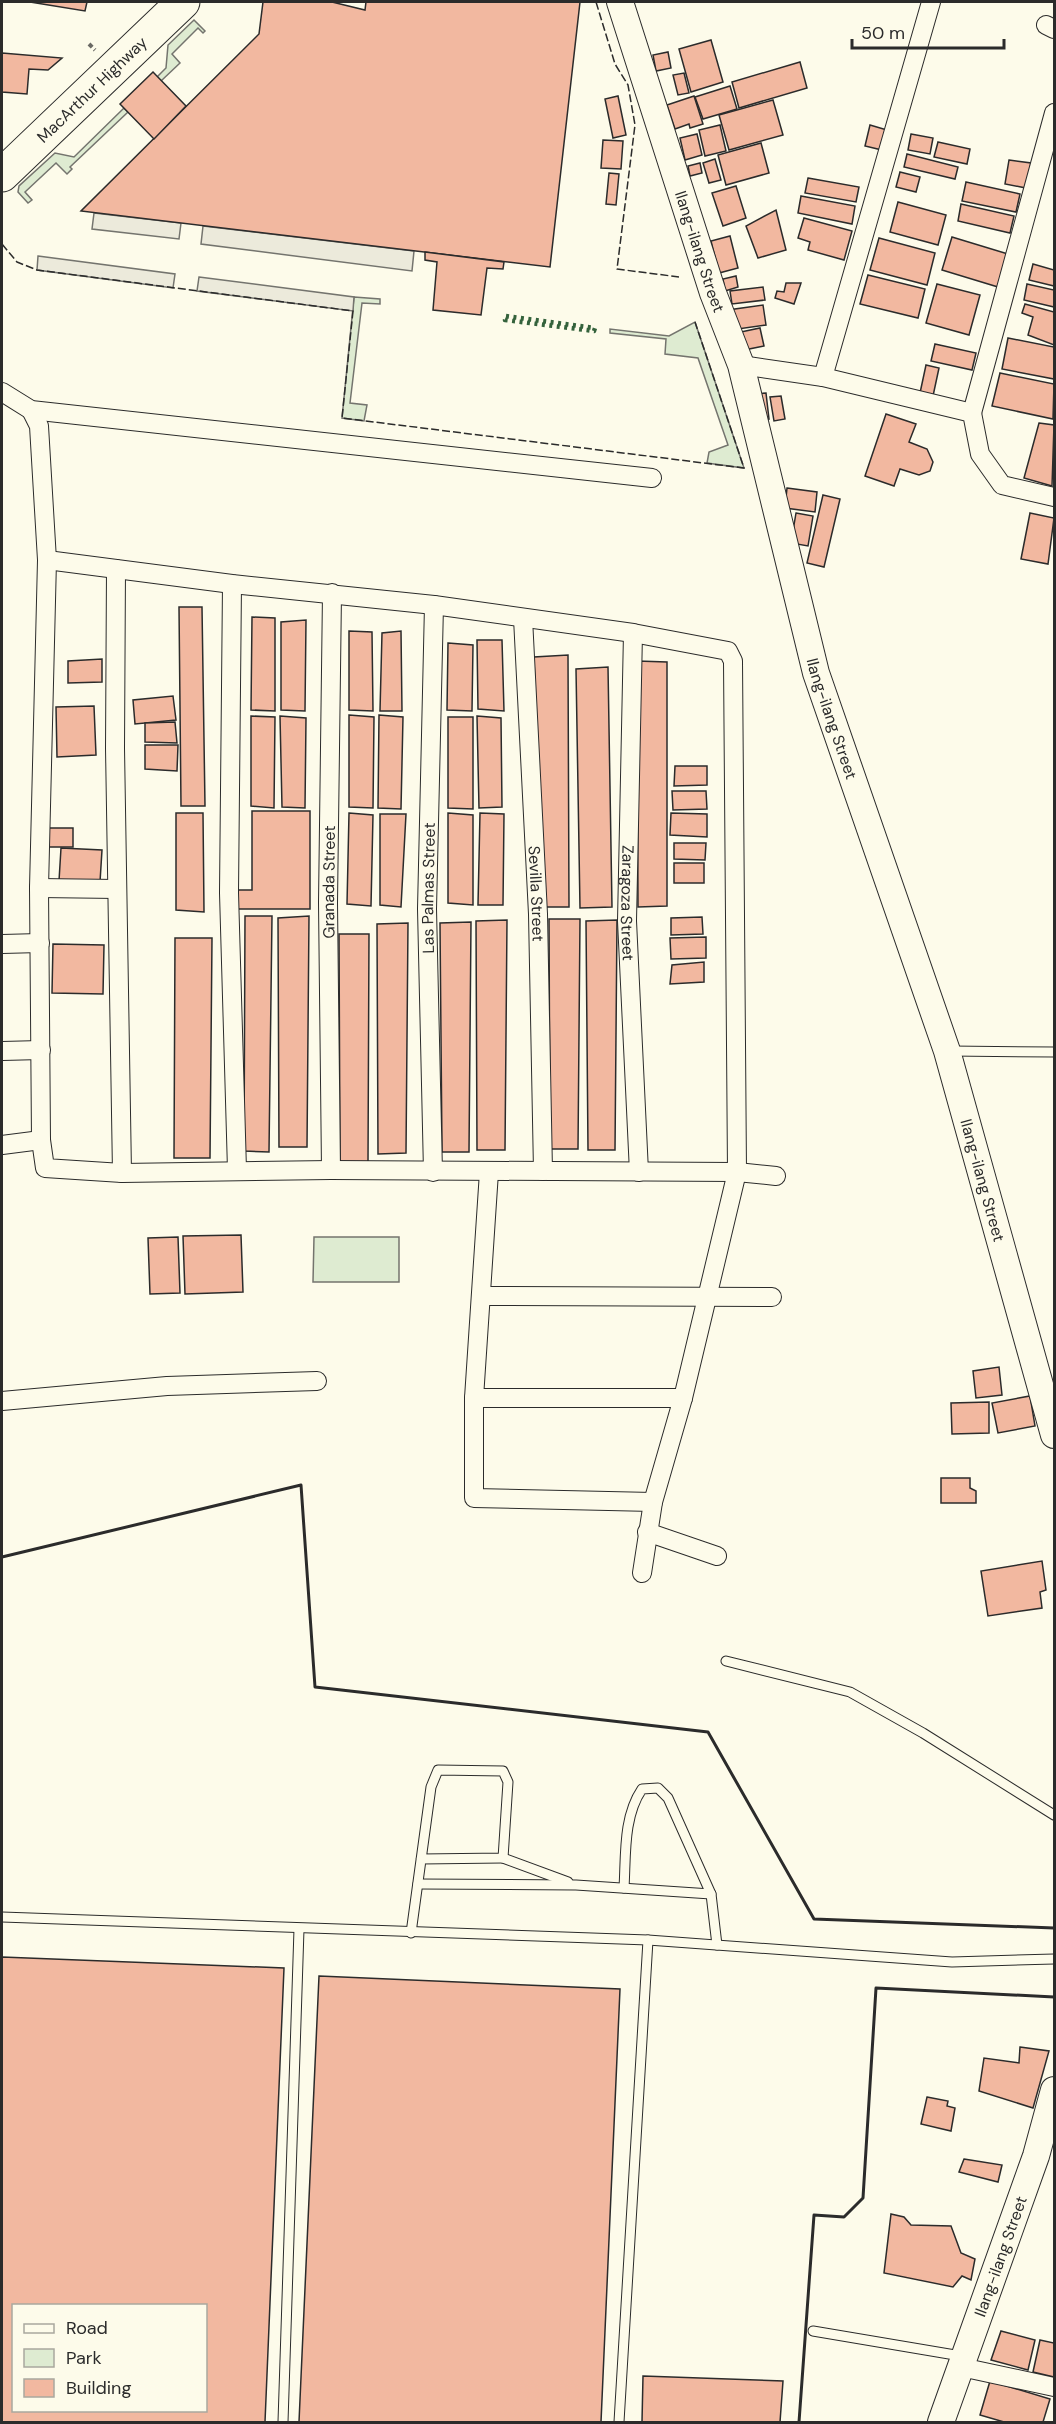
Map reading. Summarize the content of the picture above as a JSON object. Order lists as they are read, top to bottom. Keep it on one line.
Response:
{"streets":{"highway":["MacArthur Highway"],"street":["Ilang-ilang Street","Granada Street","Las Palmas Street","Sevilla Street","Zaragoza Street"]},"legend":["Road","Park","Building"],"scale_bar":"50 m"}
